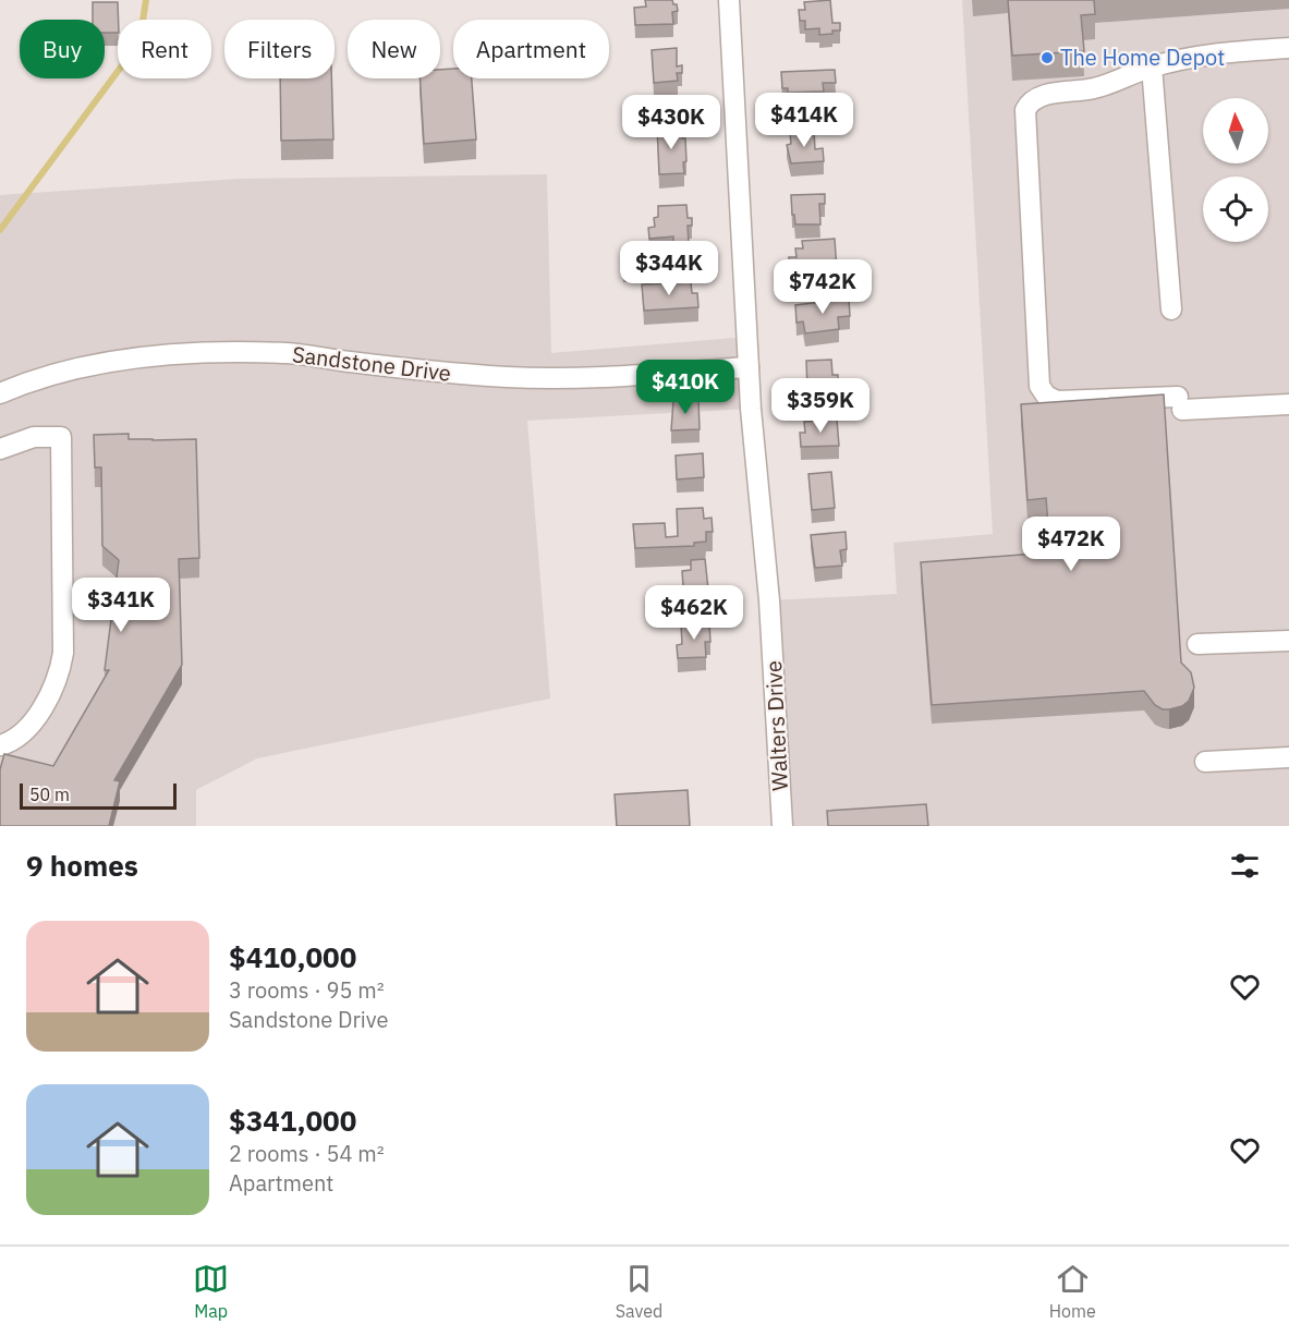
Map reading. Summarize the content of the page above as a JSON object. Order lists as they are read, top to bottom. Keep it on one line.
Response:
{"streets":{"street":["Sandstone Drive","Walters Drive"]},"crossings":[["Sandstone Drive","Walters Drive"]],"places":["The Home Depot"],"scale_bar":"50 m","north":"top","page":{"chip":["Buy","Rent","Filters","New","Apartment"],"price":["$414K","$430K","$344K","$742K","$410K","$359K","$472K","$341K","$462K"],"scale":"50 m","heading":"9 homes","list":[{"name":"$410,000","note":"3 rooms · 95 m² · Sandstone Drive"},{"name":"$341,000","note":"2 rooms · 54 m² · Apartment"}],"tabs":["Map","Saved","Home"]}}
